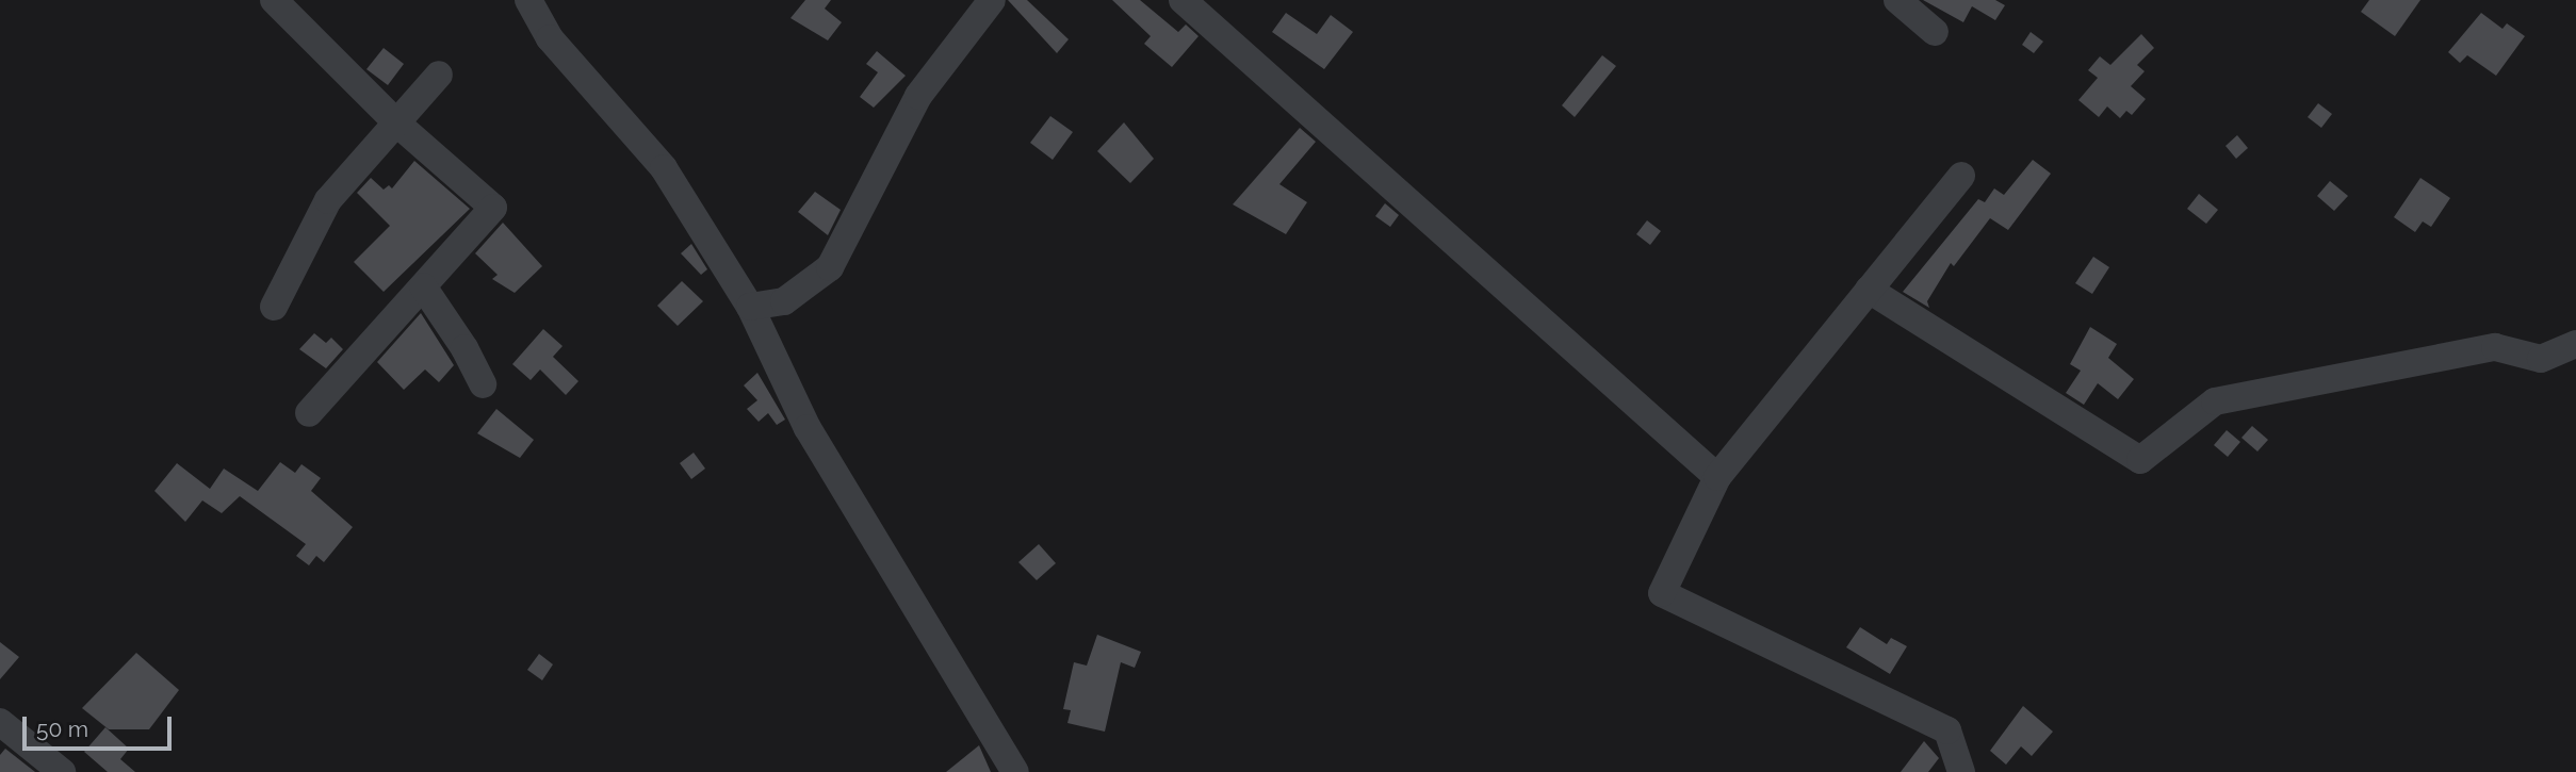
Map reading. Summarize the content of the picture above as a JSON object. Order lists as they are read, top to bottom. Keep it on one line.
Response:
{"scale_bar":"50 m"}
